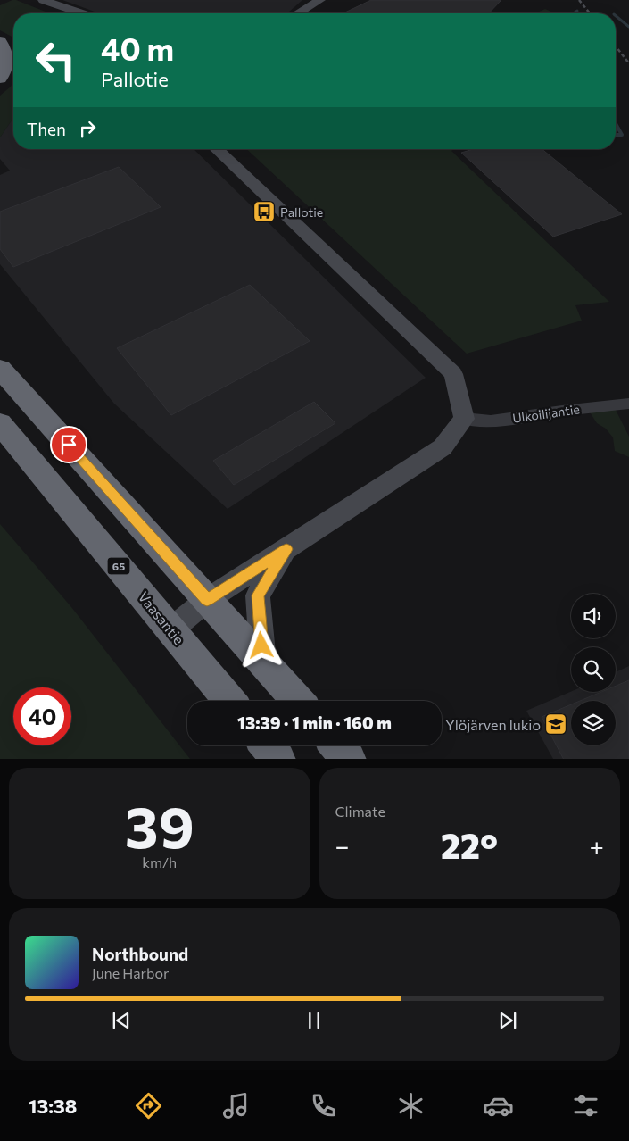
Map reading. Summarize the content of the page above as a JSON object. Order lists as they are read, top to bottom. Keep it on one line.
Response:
{"streets":{"highway":["65","Vaasantie"],"street":["Ulkoilijantie"]},"places":{"bus stop":["Pallotie"],"school or university":["Ylöjärven lukio"]},"page":{"turn":["40 m","Pallotie"],"then":"Then","limit":"40","trip":"13:39 · 1 min · 160 m","tile":[["39","km/h"],"Climate"],"heat":["−","22°","+"],"song":["Northbound","June Harbor"],"tabs":"13:38"}}
